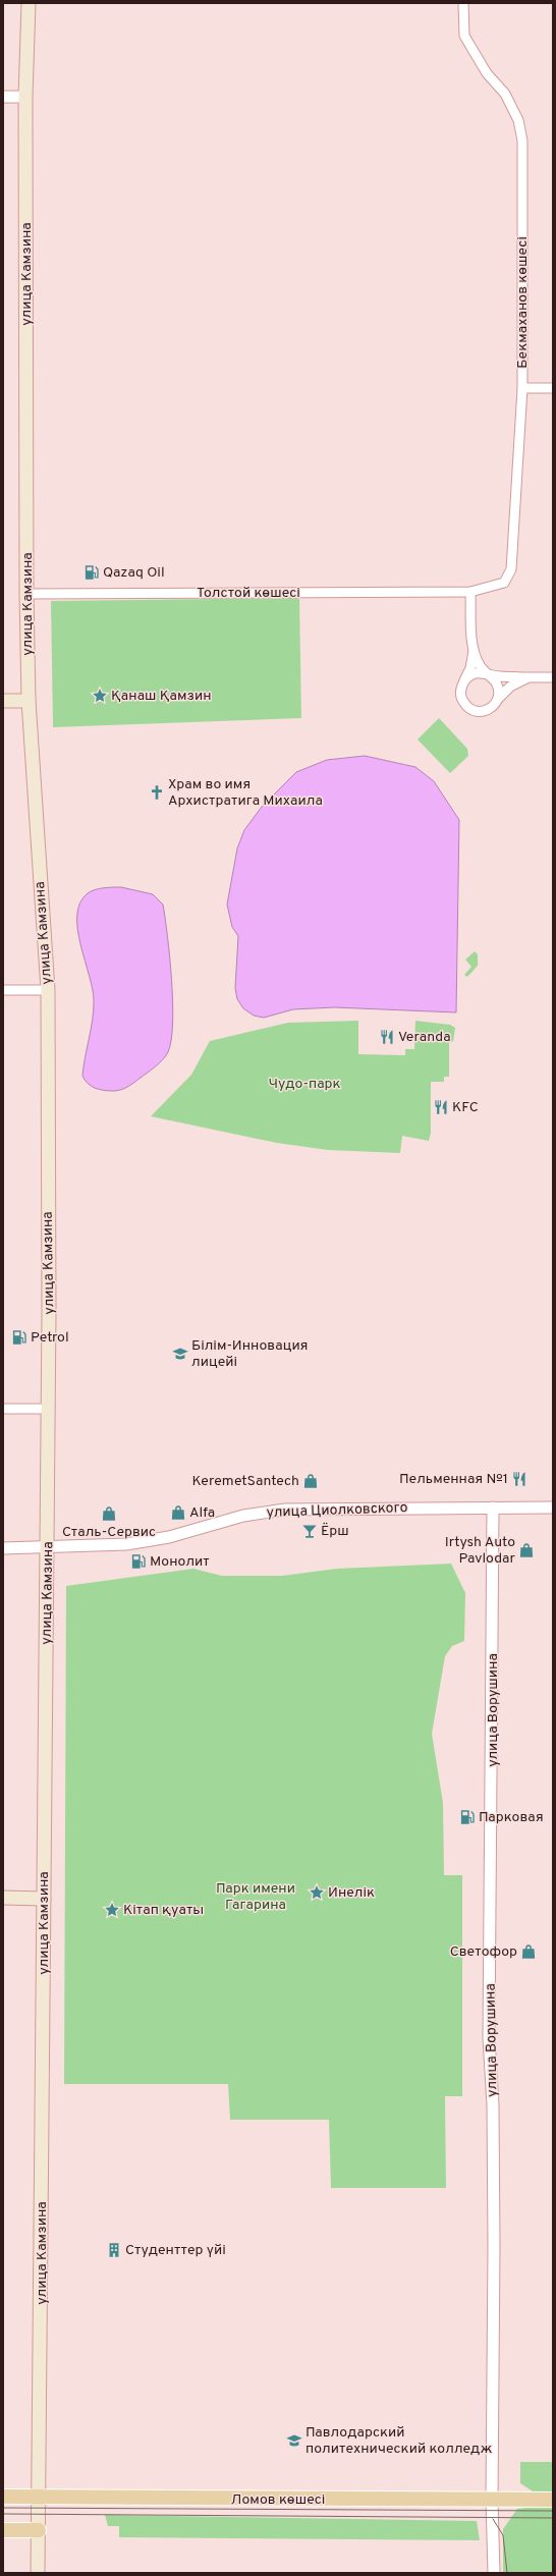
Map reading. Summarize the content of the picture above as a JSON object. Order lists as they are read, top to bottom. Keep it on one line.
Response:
{"streets":{"main road":["улица Камзина","Ломов көшесі"],"street":["Бекмаханов көшесі","Толстой көшесі","улица Циолковского","улица Ворушина"]},"crossings":[["улица Камзина","Толстой көшесі"],["улица Камзина","улица Циолковского"],["улица Камзина","Ломов көшесі"],["Бекмаханов көшесі","Толстой көшесі"],["улица Циолковского","улица Ворушина"],["улица Ворушина","Ломов көшесі"]],"parks":["Чудо-парк","Парк имени Гагарина"],"places":{"fuel station":["Qazaq Oil","Petrol","Монолит","Парковая"],"place":["Қанаш Қамзин","Инелік","Кітап қуаты"],"church":["Храм во имя Архистратига Михаила"],"restaurant":["Veranda","KFC","Пельменная №1"],"school or university":["Білім-Инновация лицейі","Павлодарский политехнический колледж"],"shop":["KeremetSantech","Alfa","Сталь-Сервис","Irtysh Auto Pavlodar","Светофор"],"bar":["Ёрш"],"building":["Студенттер үйі"]}}
